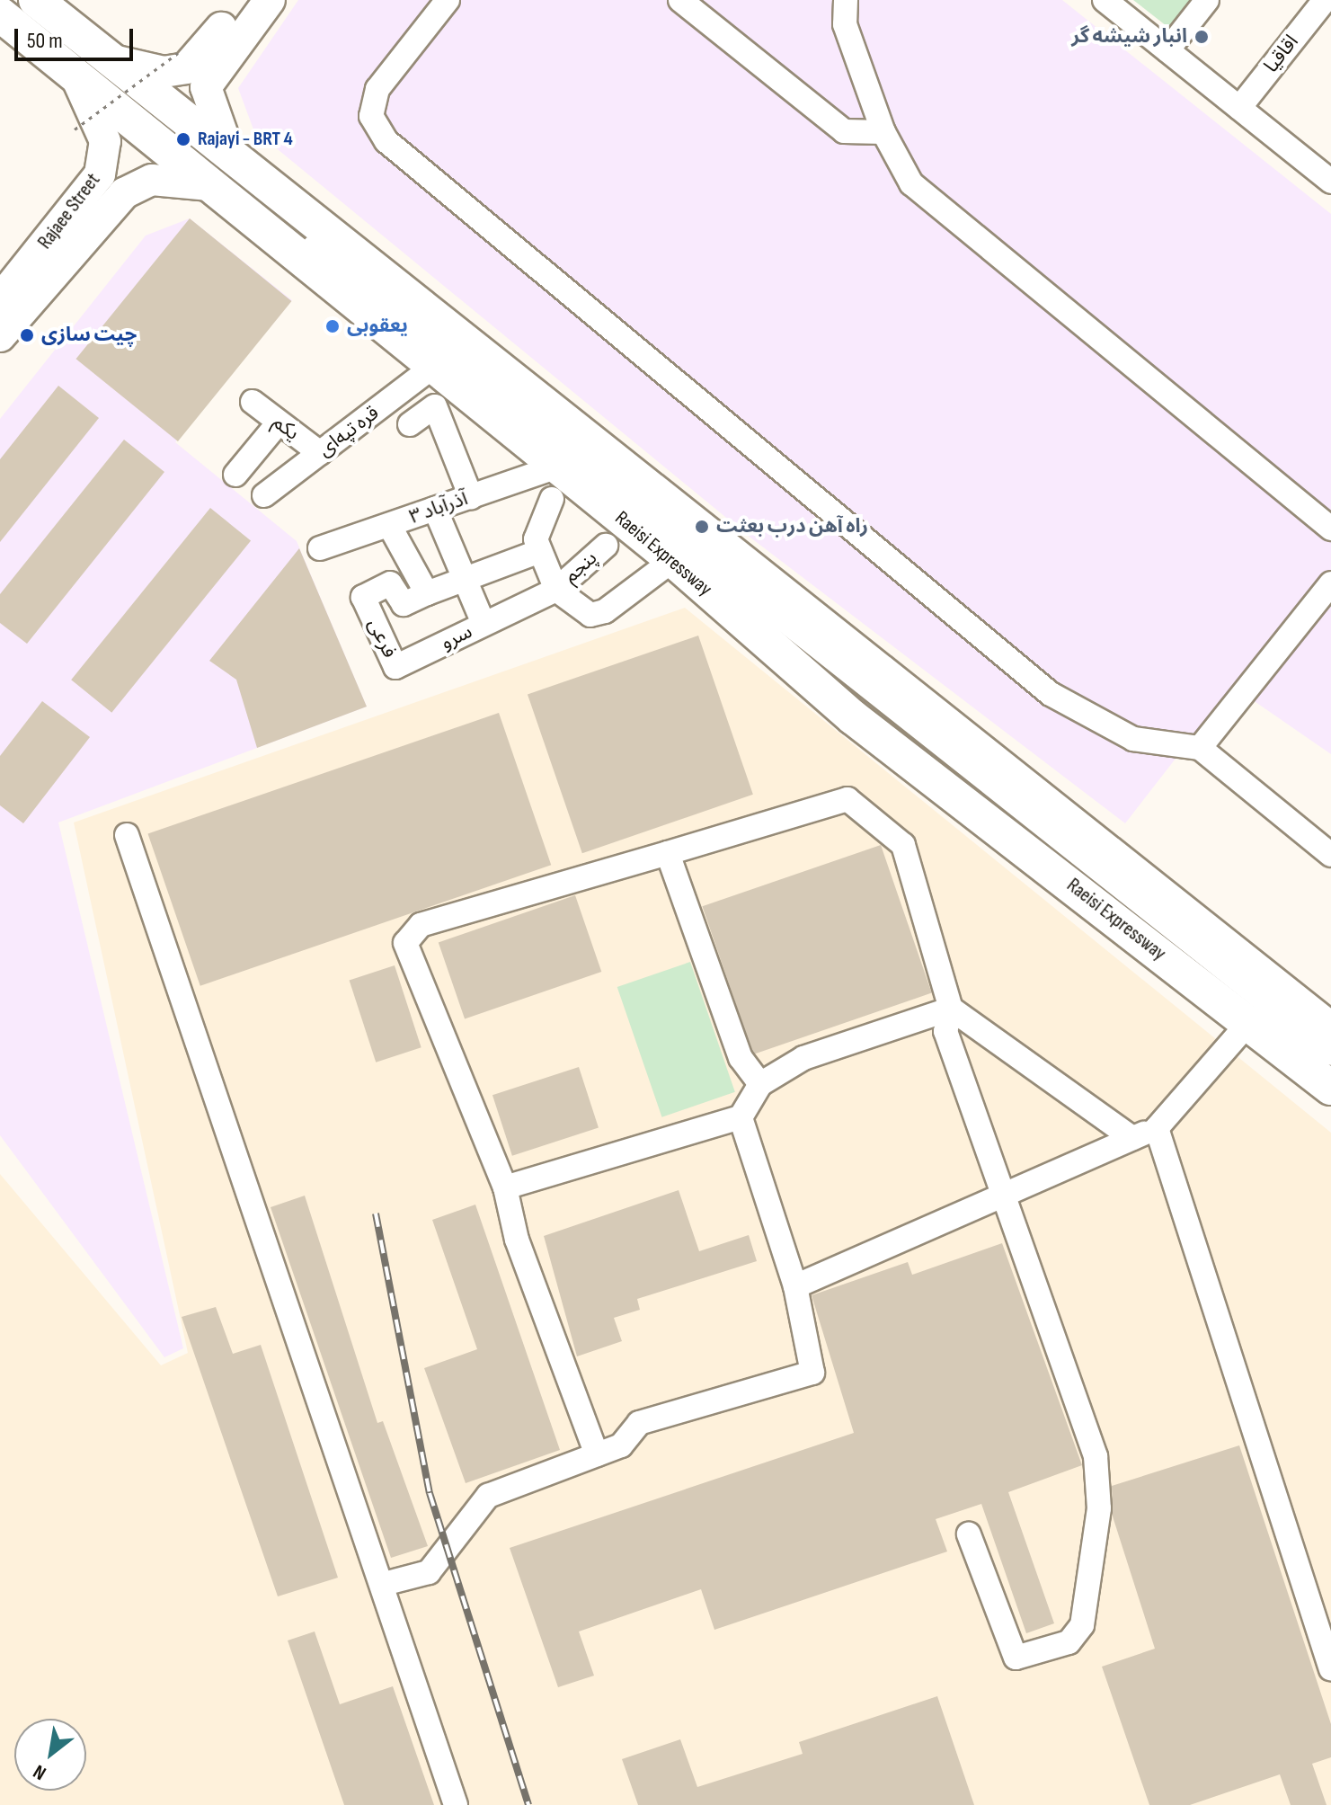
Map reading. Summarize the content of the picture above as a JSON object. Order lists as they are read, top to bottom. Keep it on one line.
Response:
{"streets":{"highway":["Raeisi Expressway"],"main road":["Rajaee Street"],"street":["اقاقیا","یکم","قره تپه‌ای","۳ آذرآباد","پنجم","سرو","فرعی"]},"crossings":[["Rajaee Street","Raeisi Expressway"],["یکم","قره تپه‌ای"],["قره تپه‌ای","Raeisi Expressway"],["۳ آذرآباد","Raeisi Expressway"],["پنجم","سرو"],["سرو","فرعی"]],"places":["انبار شیشه گر","Rajayi - BRT 4","یعقوبی","چیت سازی","راه آهن درب بعثت"],"scale_bar":"50 m","north":"bottom left"}
